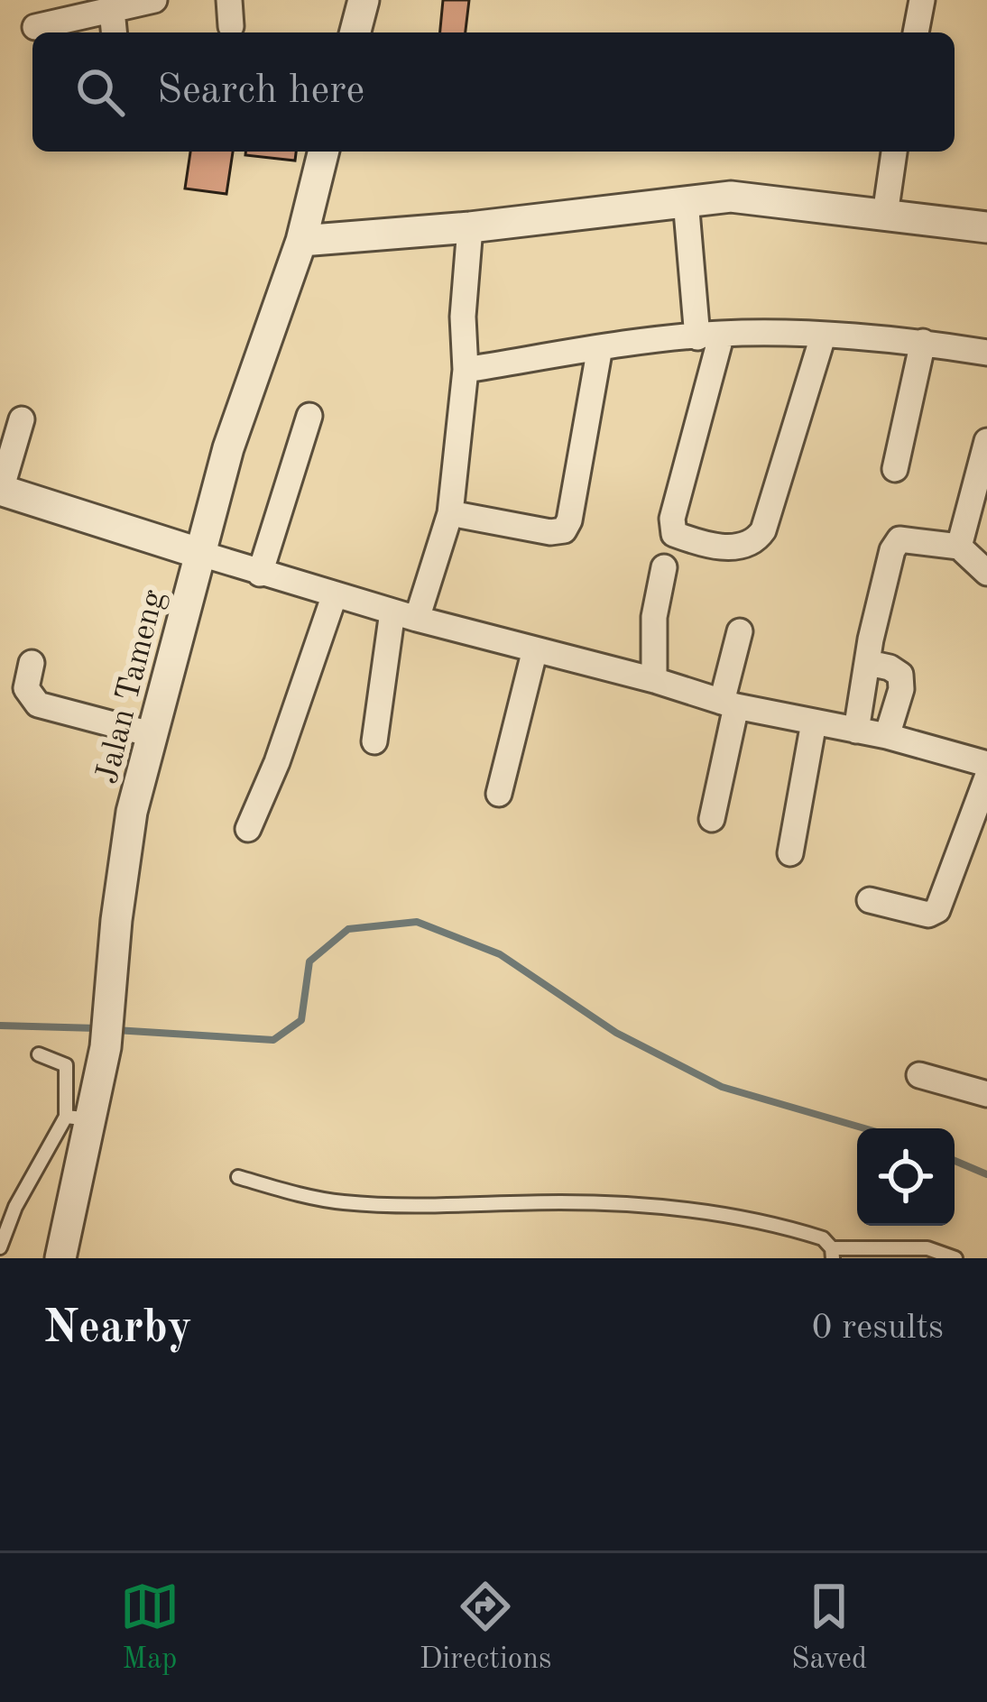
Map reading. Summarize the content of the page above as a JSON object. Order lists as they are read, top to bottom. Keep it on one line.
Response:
{"streets":{"street":["Jalan Tameng"]},"page":{"search":"Search here","heading":["Nearby","0 results"],"nav":["Map","Directions","Saved"]}}
